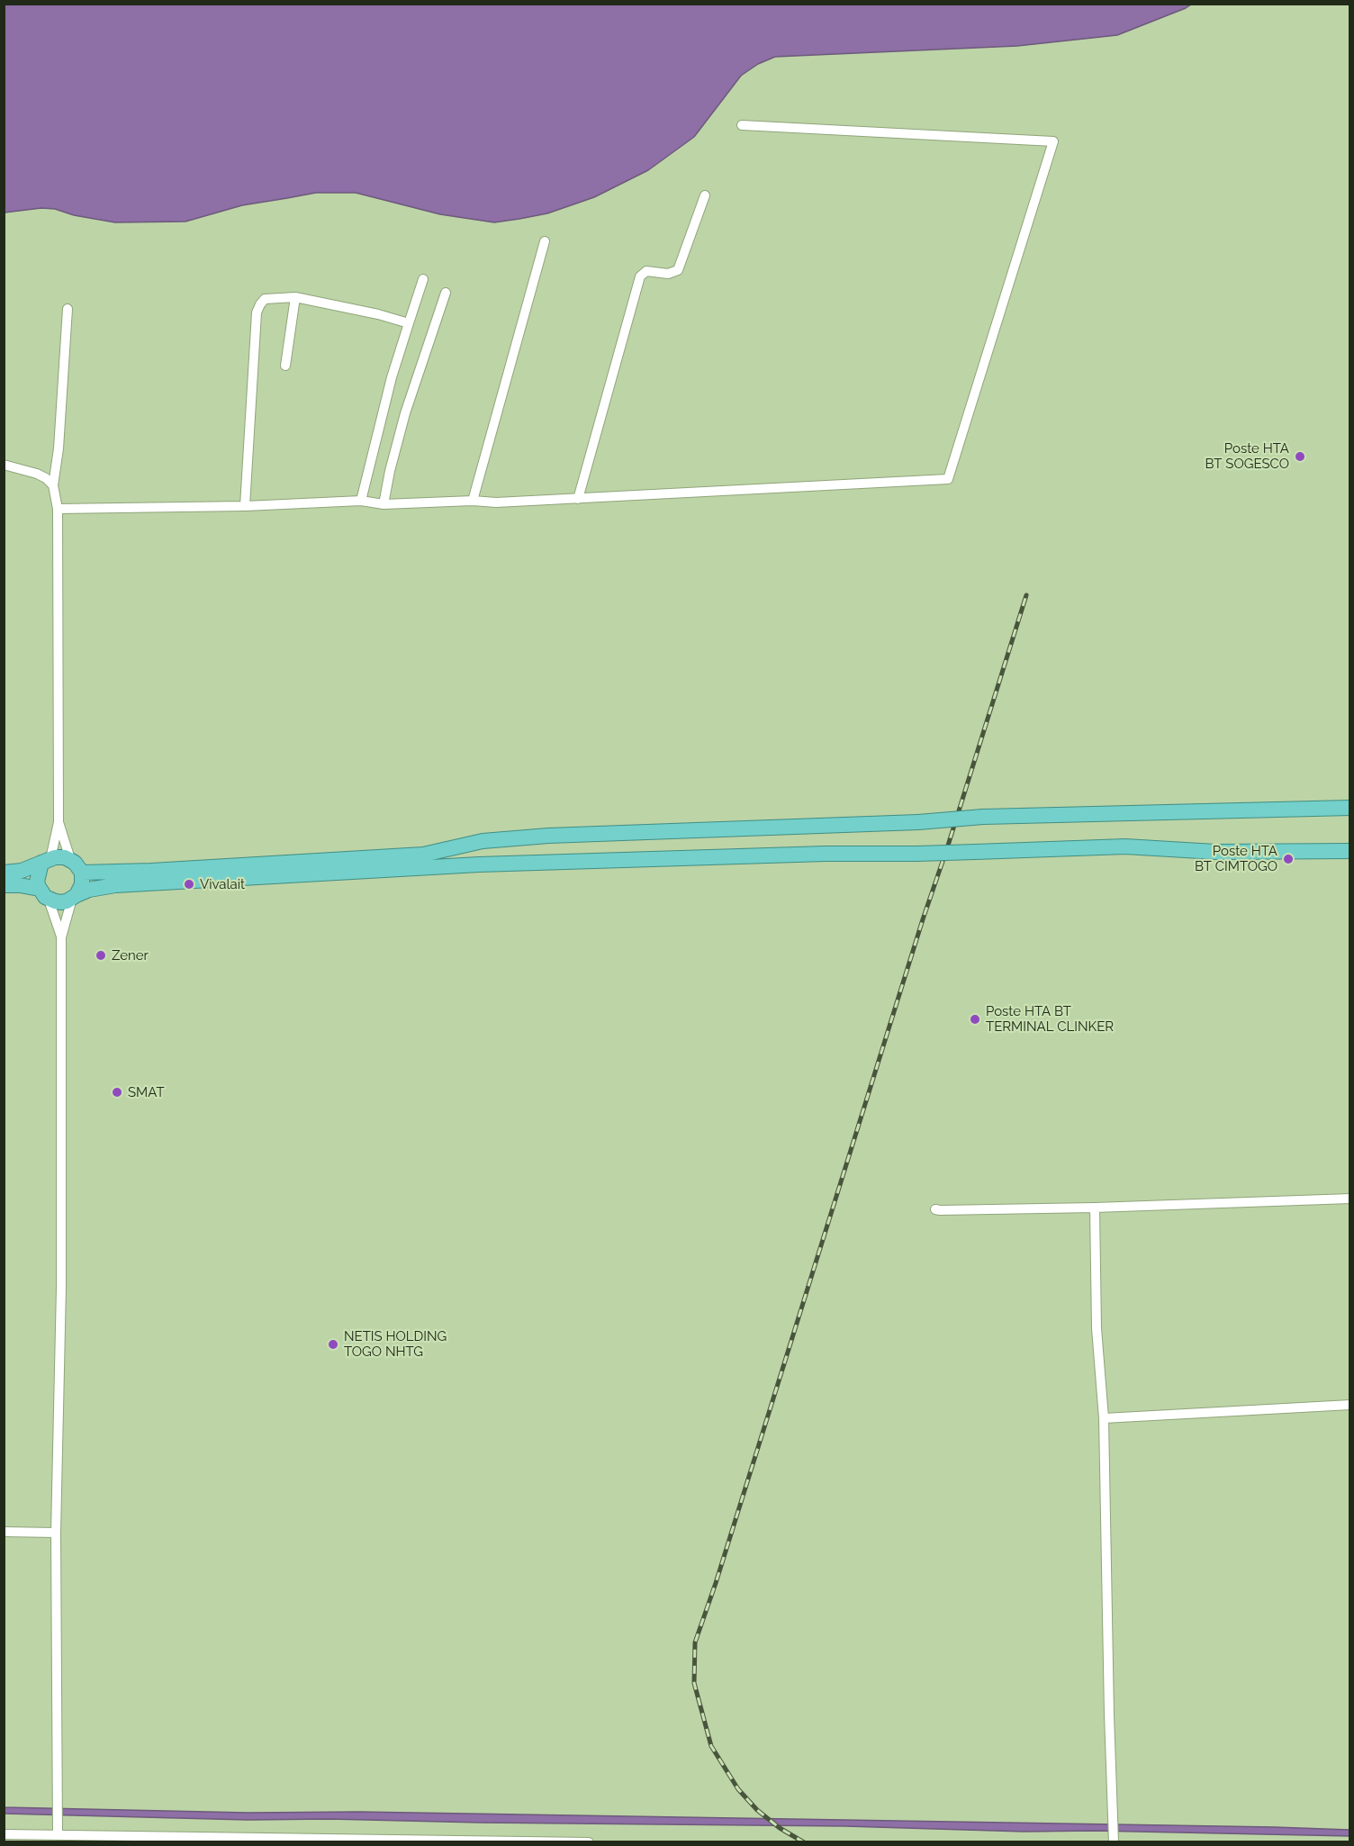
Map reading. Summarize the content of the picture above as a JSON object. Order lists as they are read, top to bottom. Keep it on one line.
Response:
{"places":["Poste HTA BT SOGESCO","Poste HTA BT CIMTOGO","Vivalait","Zener","Poste HTA BT TERMINAL CLINKER","SMAT","NETIS HOLDING TOGO NHTG"]}
